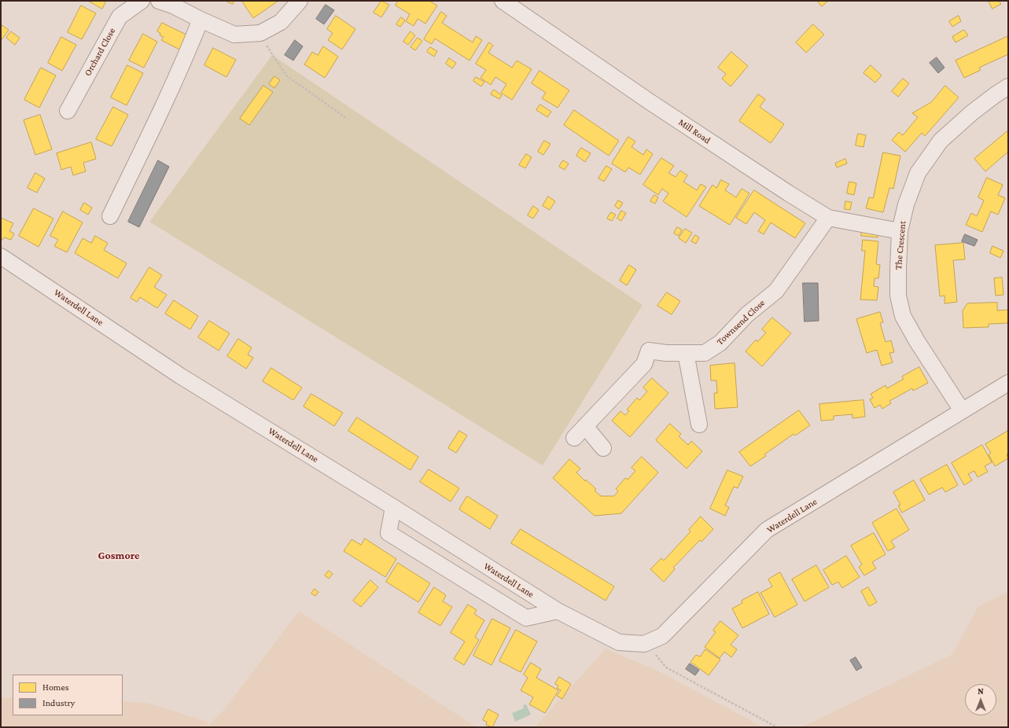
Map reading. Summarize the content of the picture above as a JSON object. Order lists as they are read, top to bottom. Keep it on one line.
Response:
{"streets":{"street":["Orchard Close","Mill Road","The Crescent","Waterdell Lane","Townsend Close"]},"crossings":[["Mill Road","The Crescent"],["Mill Road","Townsend Close"],["The Crescent","Waterdell Lane"]],"districts":["Gosmore"],"legend":["Homes","Industry"],"north":"top"}
